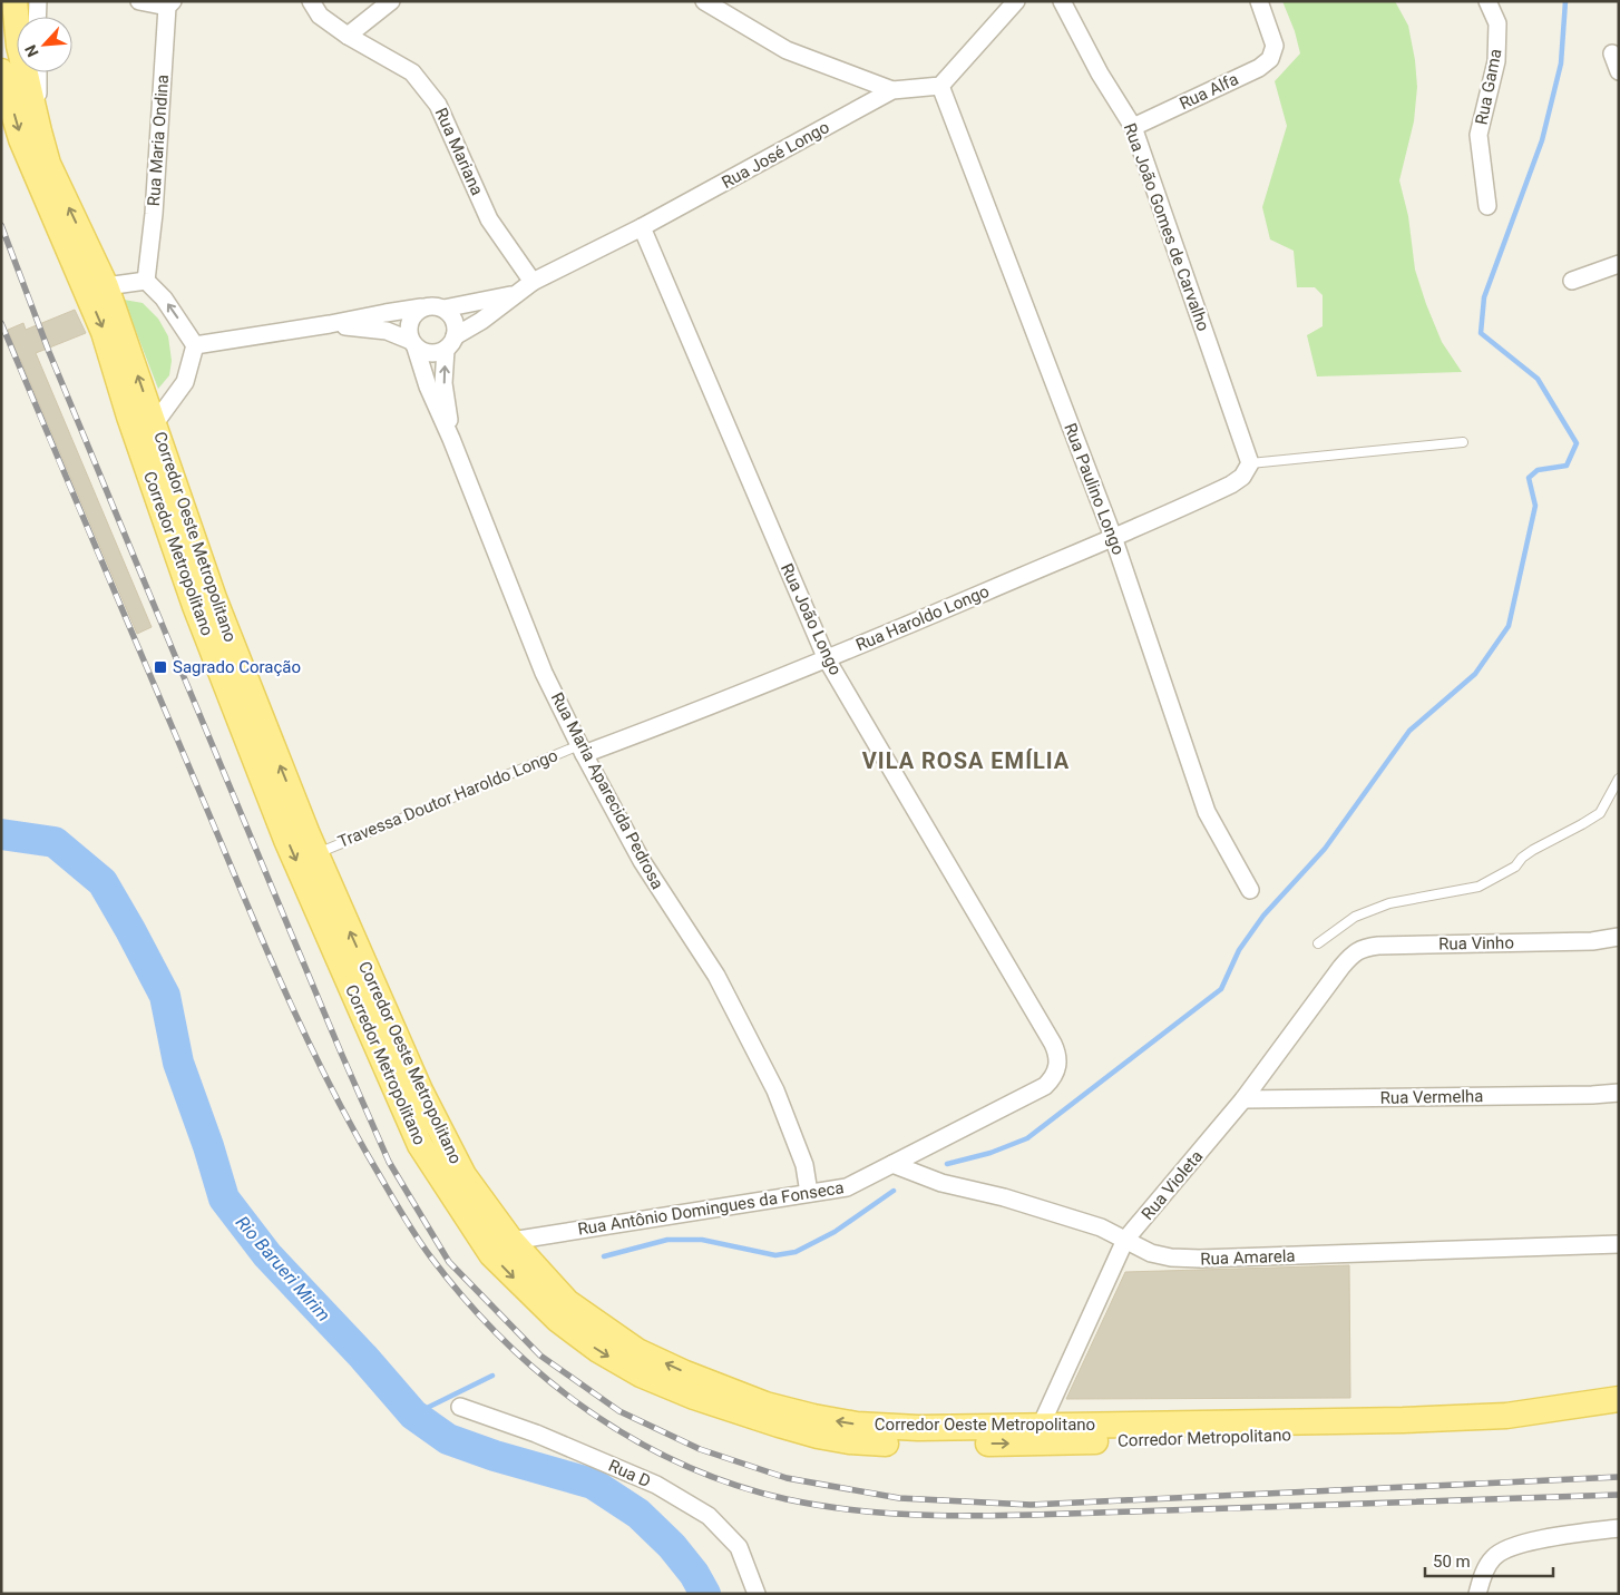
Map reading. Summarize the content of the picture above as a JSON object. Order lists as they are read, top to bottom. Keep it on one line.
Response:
{"streets":{"main road":["Corredor Oeste Metropolitano","Corredor Metropolitano"],"street":["Rua Gama","Rua Alfa","Rua Maria Ondina","Rua Mariana","Rua José Longo","Rua João Gomes de Carvalho","Rua Paulino Longo","Rua Haroldo Longo","Rua João Longo","Rua Maria Aparecida Pedrosa","Rua Vinho","Rua Vermelha","Rua Violeta","Rua Antônio Domingues da Fonseca","Rua Amarela","Rua D"],"lane":["Travessa Doutor Haroldo Longo"]},"crossings":[["Rua Alfa","Rua João Gomes de Carvalho"],["Rua Mariana","Rua José Longo"],["Rua José Longo","Rua Paulino Longo"],["Rua José Longo","Rua João Longo"],["Rua José Longo","Rua Maria Aparecida Pedrosa"],["Rua João Gomes de Carvalho","Rua Haroldo Longo"],["Rua Paulino Longo","Rua Haroldo Longo"],["Corredor Oeste Metropolitano","Corredor Metropolitano"],["Corredor Oeste Metropolitano","Travessa Doutor Haroldo Longo"],["Corredor Oeste Metropolitano","Rua Violeta"],["Corredor Oeste Metropolitano","Rua Antônio Domingues da Fonseca"],["Rua Haroldo Longo","Rua João Longo"],["Rua Haroldo Longo","Rua Maria Aparecida Pedrosa"],["Rua Haroldo Longo","Travessa Doutor Haroldo Longo"],["Rua João Longo","Rua Antônio Domingues da Fonseca"],["Rua Maria Aparecida Pedrosa","Travessa Doutor Haroldo Longo"],["Rua Maria Aparecida Pedrosa","Rua Antônio Domingues da Fonseca"],["Rua Vinho","Rua Violeta"],["Rua Vermelha","Rua Violeta"],["Rua Violeta","Rua Amarela"],["Rua Antônio Domingues da Fonseca","Rua Amarela"]],"one_way":["Corredor Oeste Metropolitano","Corredor Metropolitano"],"districts":["VILA ROSA EMÍLIA"],"water":["Rio Barueri Mirim"],"places":{"transit":["Sagrado Coração"]},"scale_bar":"50 m","north":"bottom left"}
